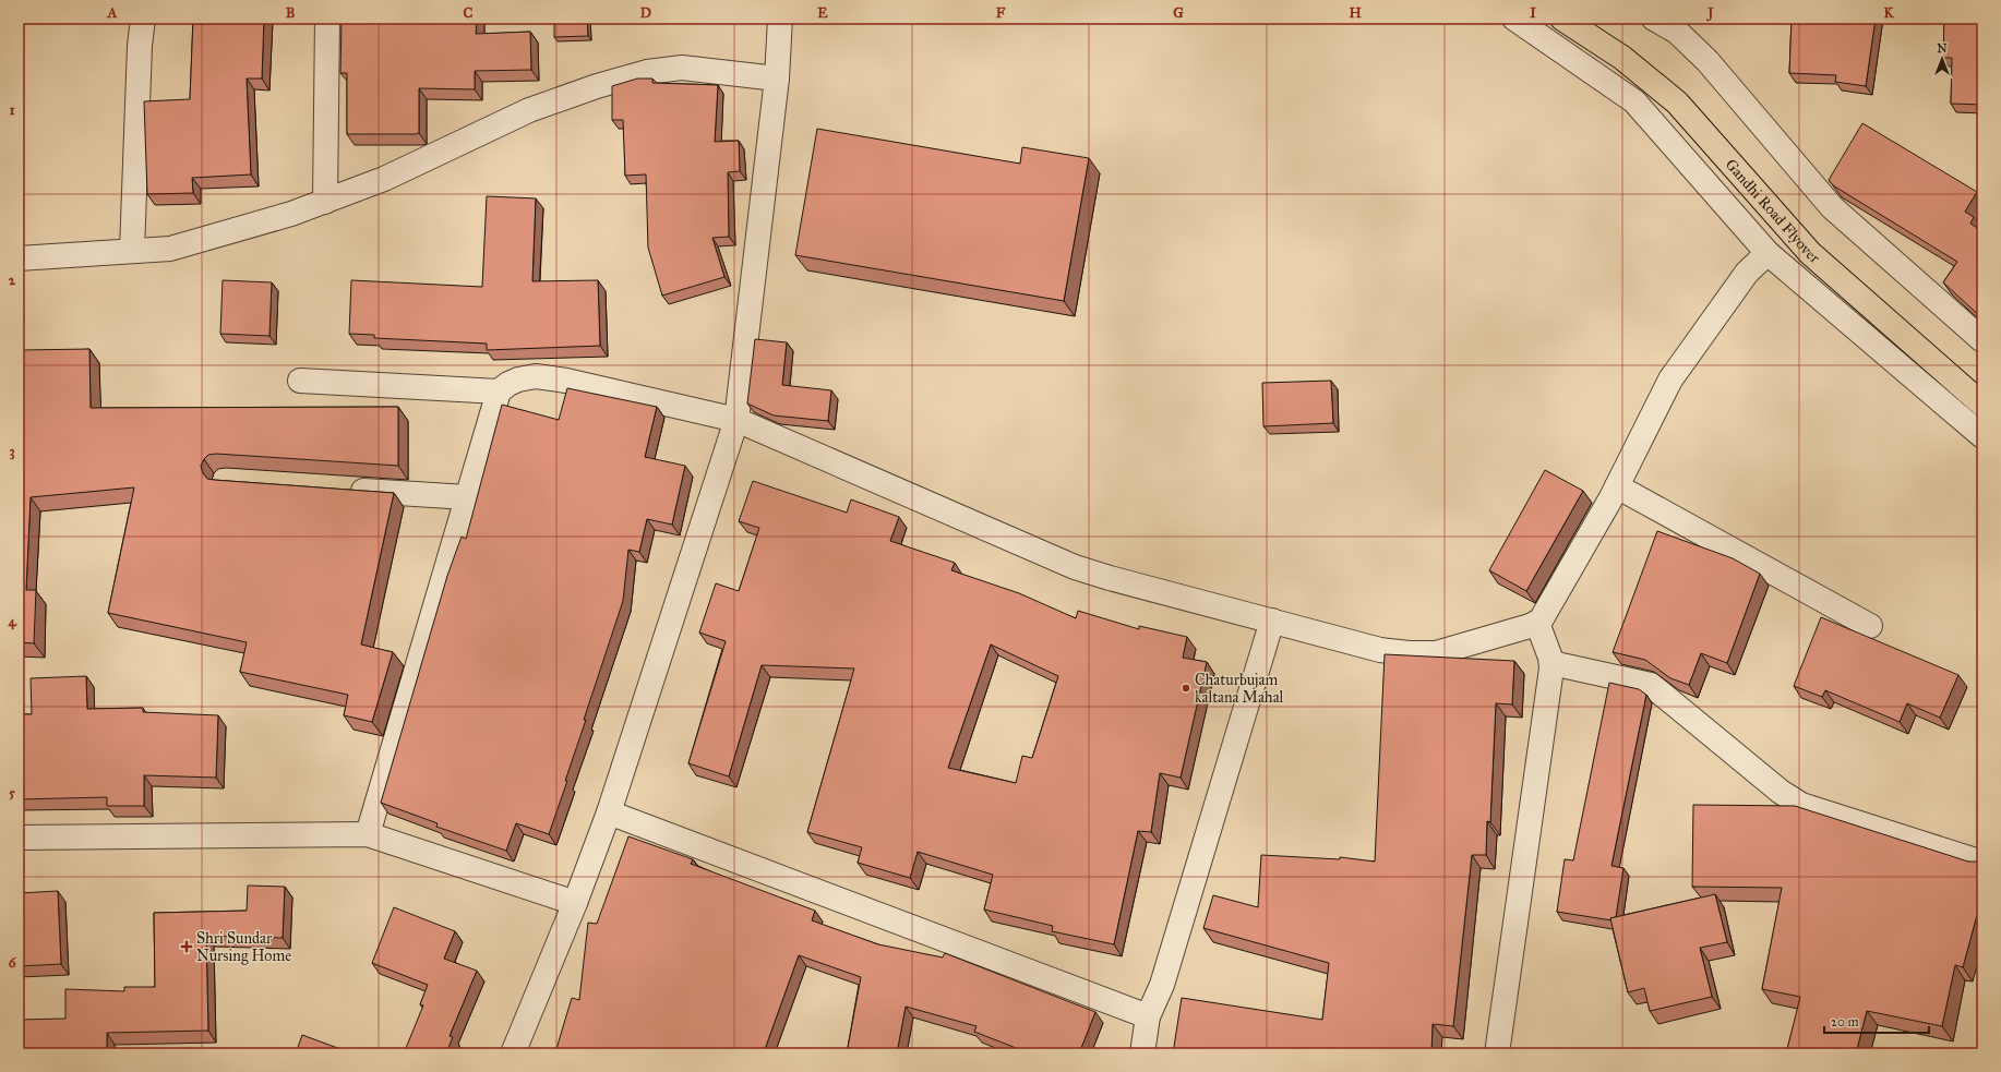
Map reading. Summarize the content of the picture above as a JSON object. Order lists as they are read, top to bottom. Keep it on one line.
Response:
{"streets":{"main road":["Gandhi Road Flyover"]},"places":{"other":["Chaturbujam kaltana Mahal"],"health":["Shri Sundar Nursing Home"]},"scale_bar":"20 m","north":"top","grid":{"columns":["A","B","C","D","E","F","G","H","I","J","K"],"rows":["1","2","3","4","5","6"]}}
